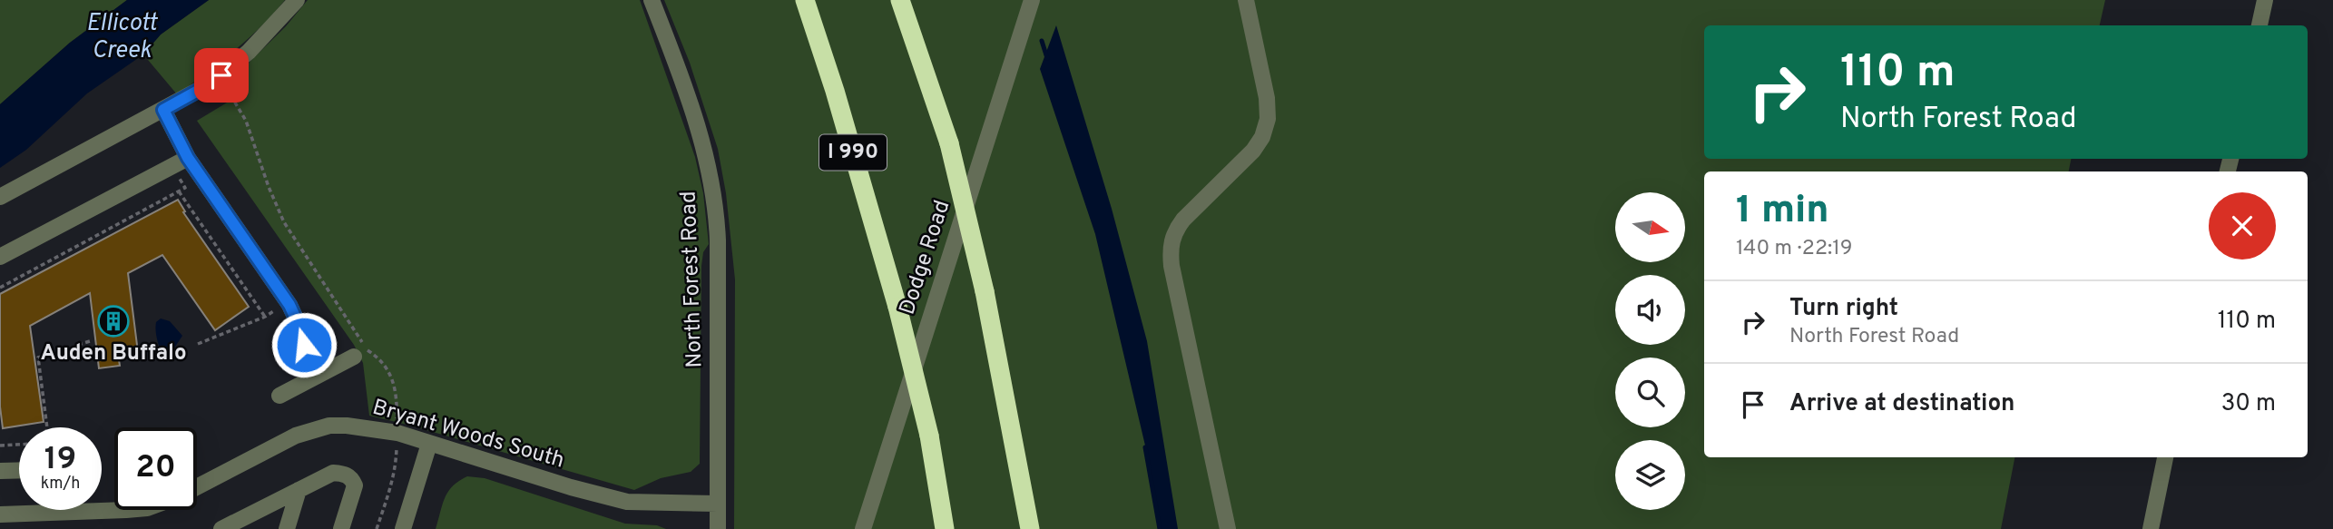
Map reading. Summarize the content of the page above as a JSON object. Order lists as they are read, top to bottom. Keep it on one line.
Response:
{"streets":{"highway":["I 990"],"street":["Dodge Road","North Forest Road","Bryant Woods South"]},"crossings":[["North Forest Road","Bryant Woods South"]],"water":["Ellicott Creek"],"places":{"building":["Auden Buffalo"]},"north":"right","page":{"turn":["110 m","North Forest Road"],"heading":["1 min","140 m · 22:19"],"list":[{"name":"Turn right","note":"North Forest Road","value":"110 m"},{"name":"Arrive at destination","value":"30 m"}],"speed":"19 km/h","limit":"20"}}
